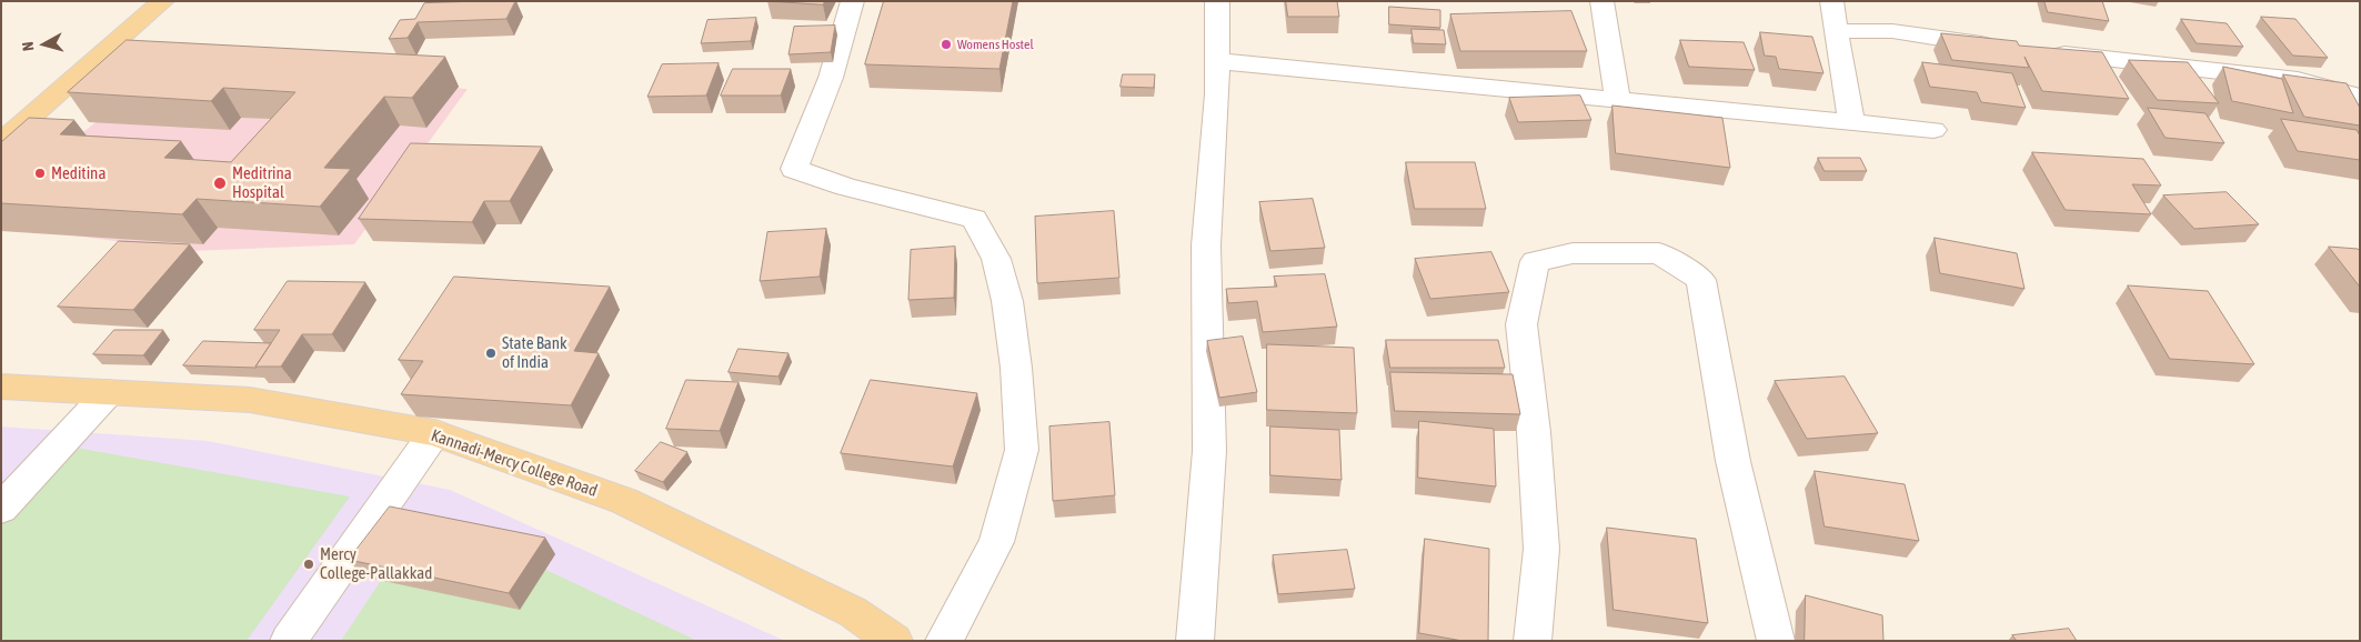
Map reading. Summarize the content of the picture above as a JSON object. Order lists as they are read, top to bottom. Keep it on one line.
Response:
{"streets":{"main road":["Kannadi-Mercy College Road"]},"places":["Womens Hostel","Meditina","Meditrina Hospital","State Bank of India","Mercy College-Pallakkad"],"north":"left"}
